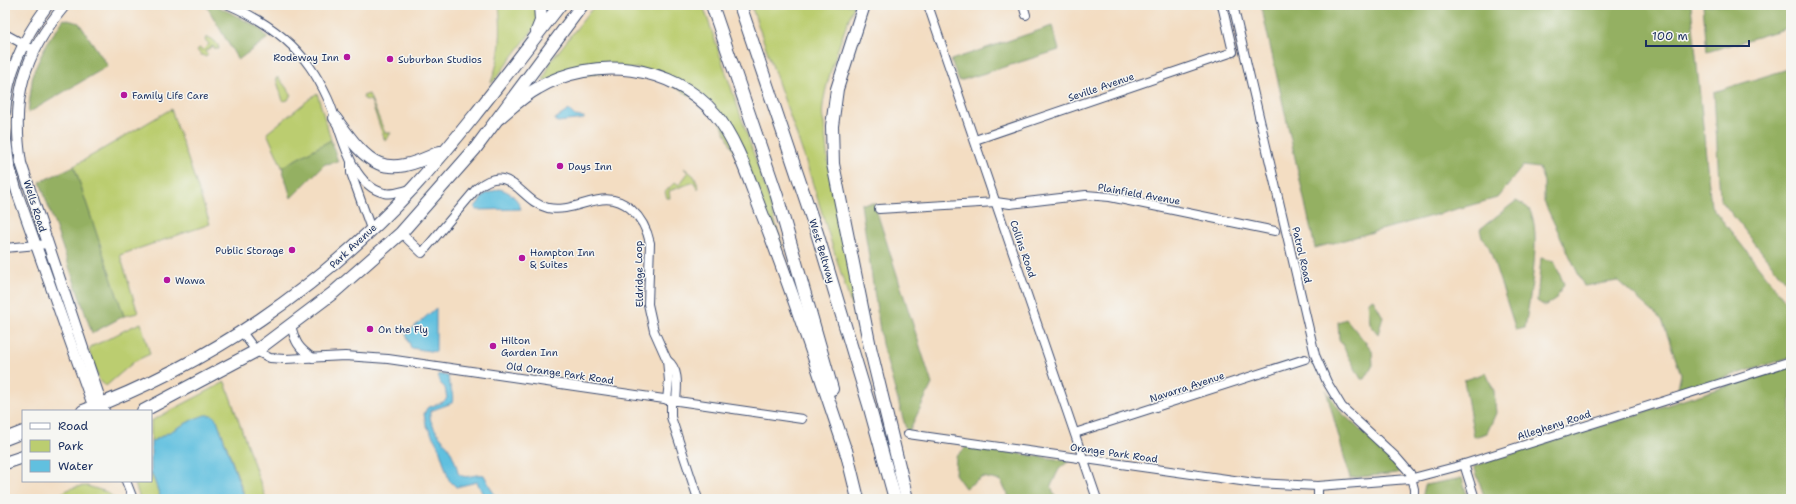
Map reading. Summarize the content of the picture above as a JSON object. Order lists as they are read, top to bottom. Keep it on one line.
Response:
{"streets":{"highway":["Park Avenue","West Beltway"],"main road":["Wells Road"],"street":["Seville Avenue","Plainfield Avenue","Collins Road","Patrol Road","Eldridge Loop","Old Orange Park Road","Navarra Avenue","Allegheny Road","Orange Park Road"]},"crossings":[["Seville Avenue","Collins Road"],["Plainfield Avenue","Collins Road"],["Wells Road","Park Avenue"],["Collins Road","Navarra Avenue"],["Collins Road","Orange Park Road"],["Patrol Road","Allegheny Road"],["Eldridge Loop","Old Orange Park Road"],["Allegheny Road","Orange Park Road"]],"places":["Rodeway Inn","Suburban Studios","Family Life Care","Days Inn","Public Storage","Hampton Inn & Suites","Wawa","On the Fly","Hilton Garden Inn"],"legend":["Road","Park","Water"],"scale_bar":"100 m"}
